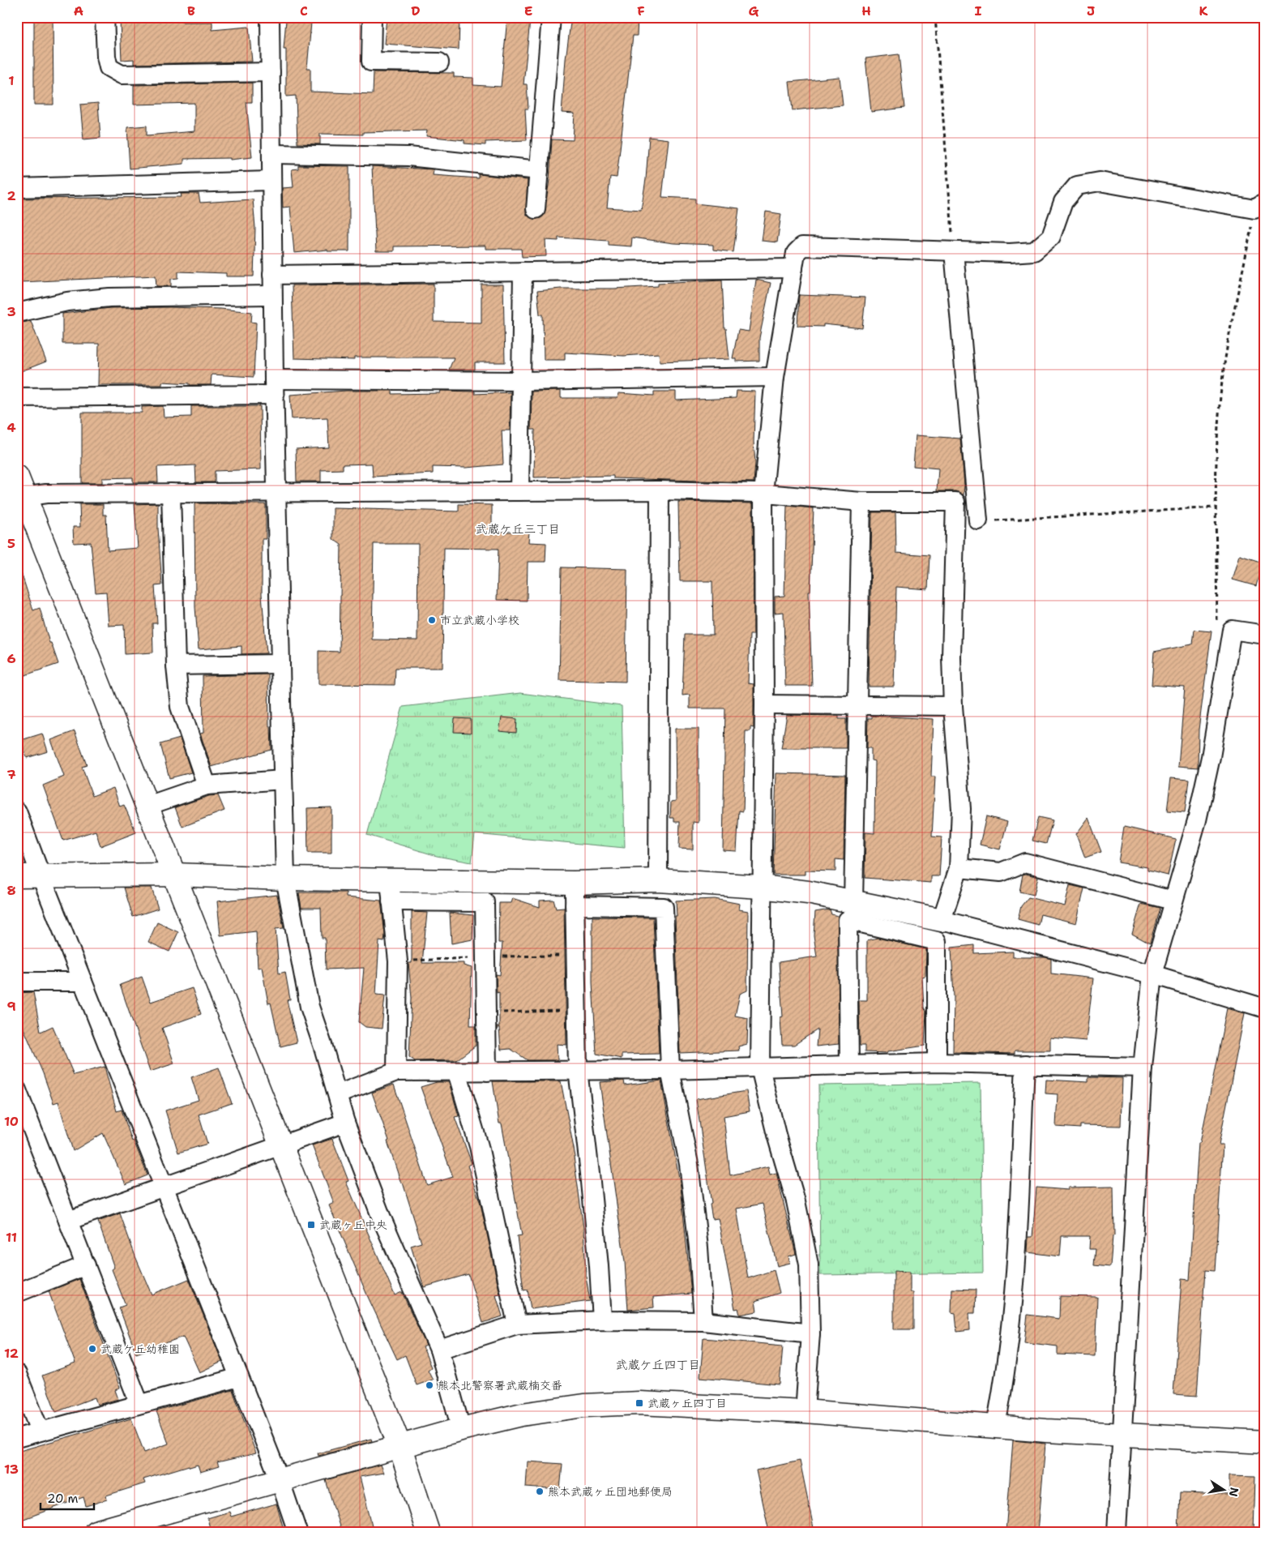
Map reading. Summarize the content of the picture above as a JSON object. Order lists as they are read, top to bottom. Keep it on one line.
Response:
{"districts":["武蔵ケ丘三丁目","武蔵ケ丘四丁目"],"places":{"other":["市立武蔵小学校","武蔵ケ丘幼稚園","熊本北警察署武蔵楠交番","熊本武蔵ヶ丘団地郵便局"],"transit":["武蔵ヶ丘中央","武蔵ヶ丘四丁目"]},"scale_bar":"20 m","north":"right","grid":{"columns":["A","B","C","D","E","F","G","H","I","J","K"],"rows":["1","2","3","4","5","6","7","8","9","10","11","12","13"]}}
